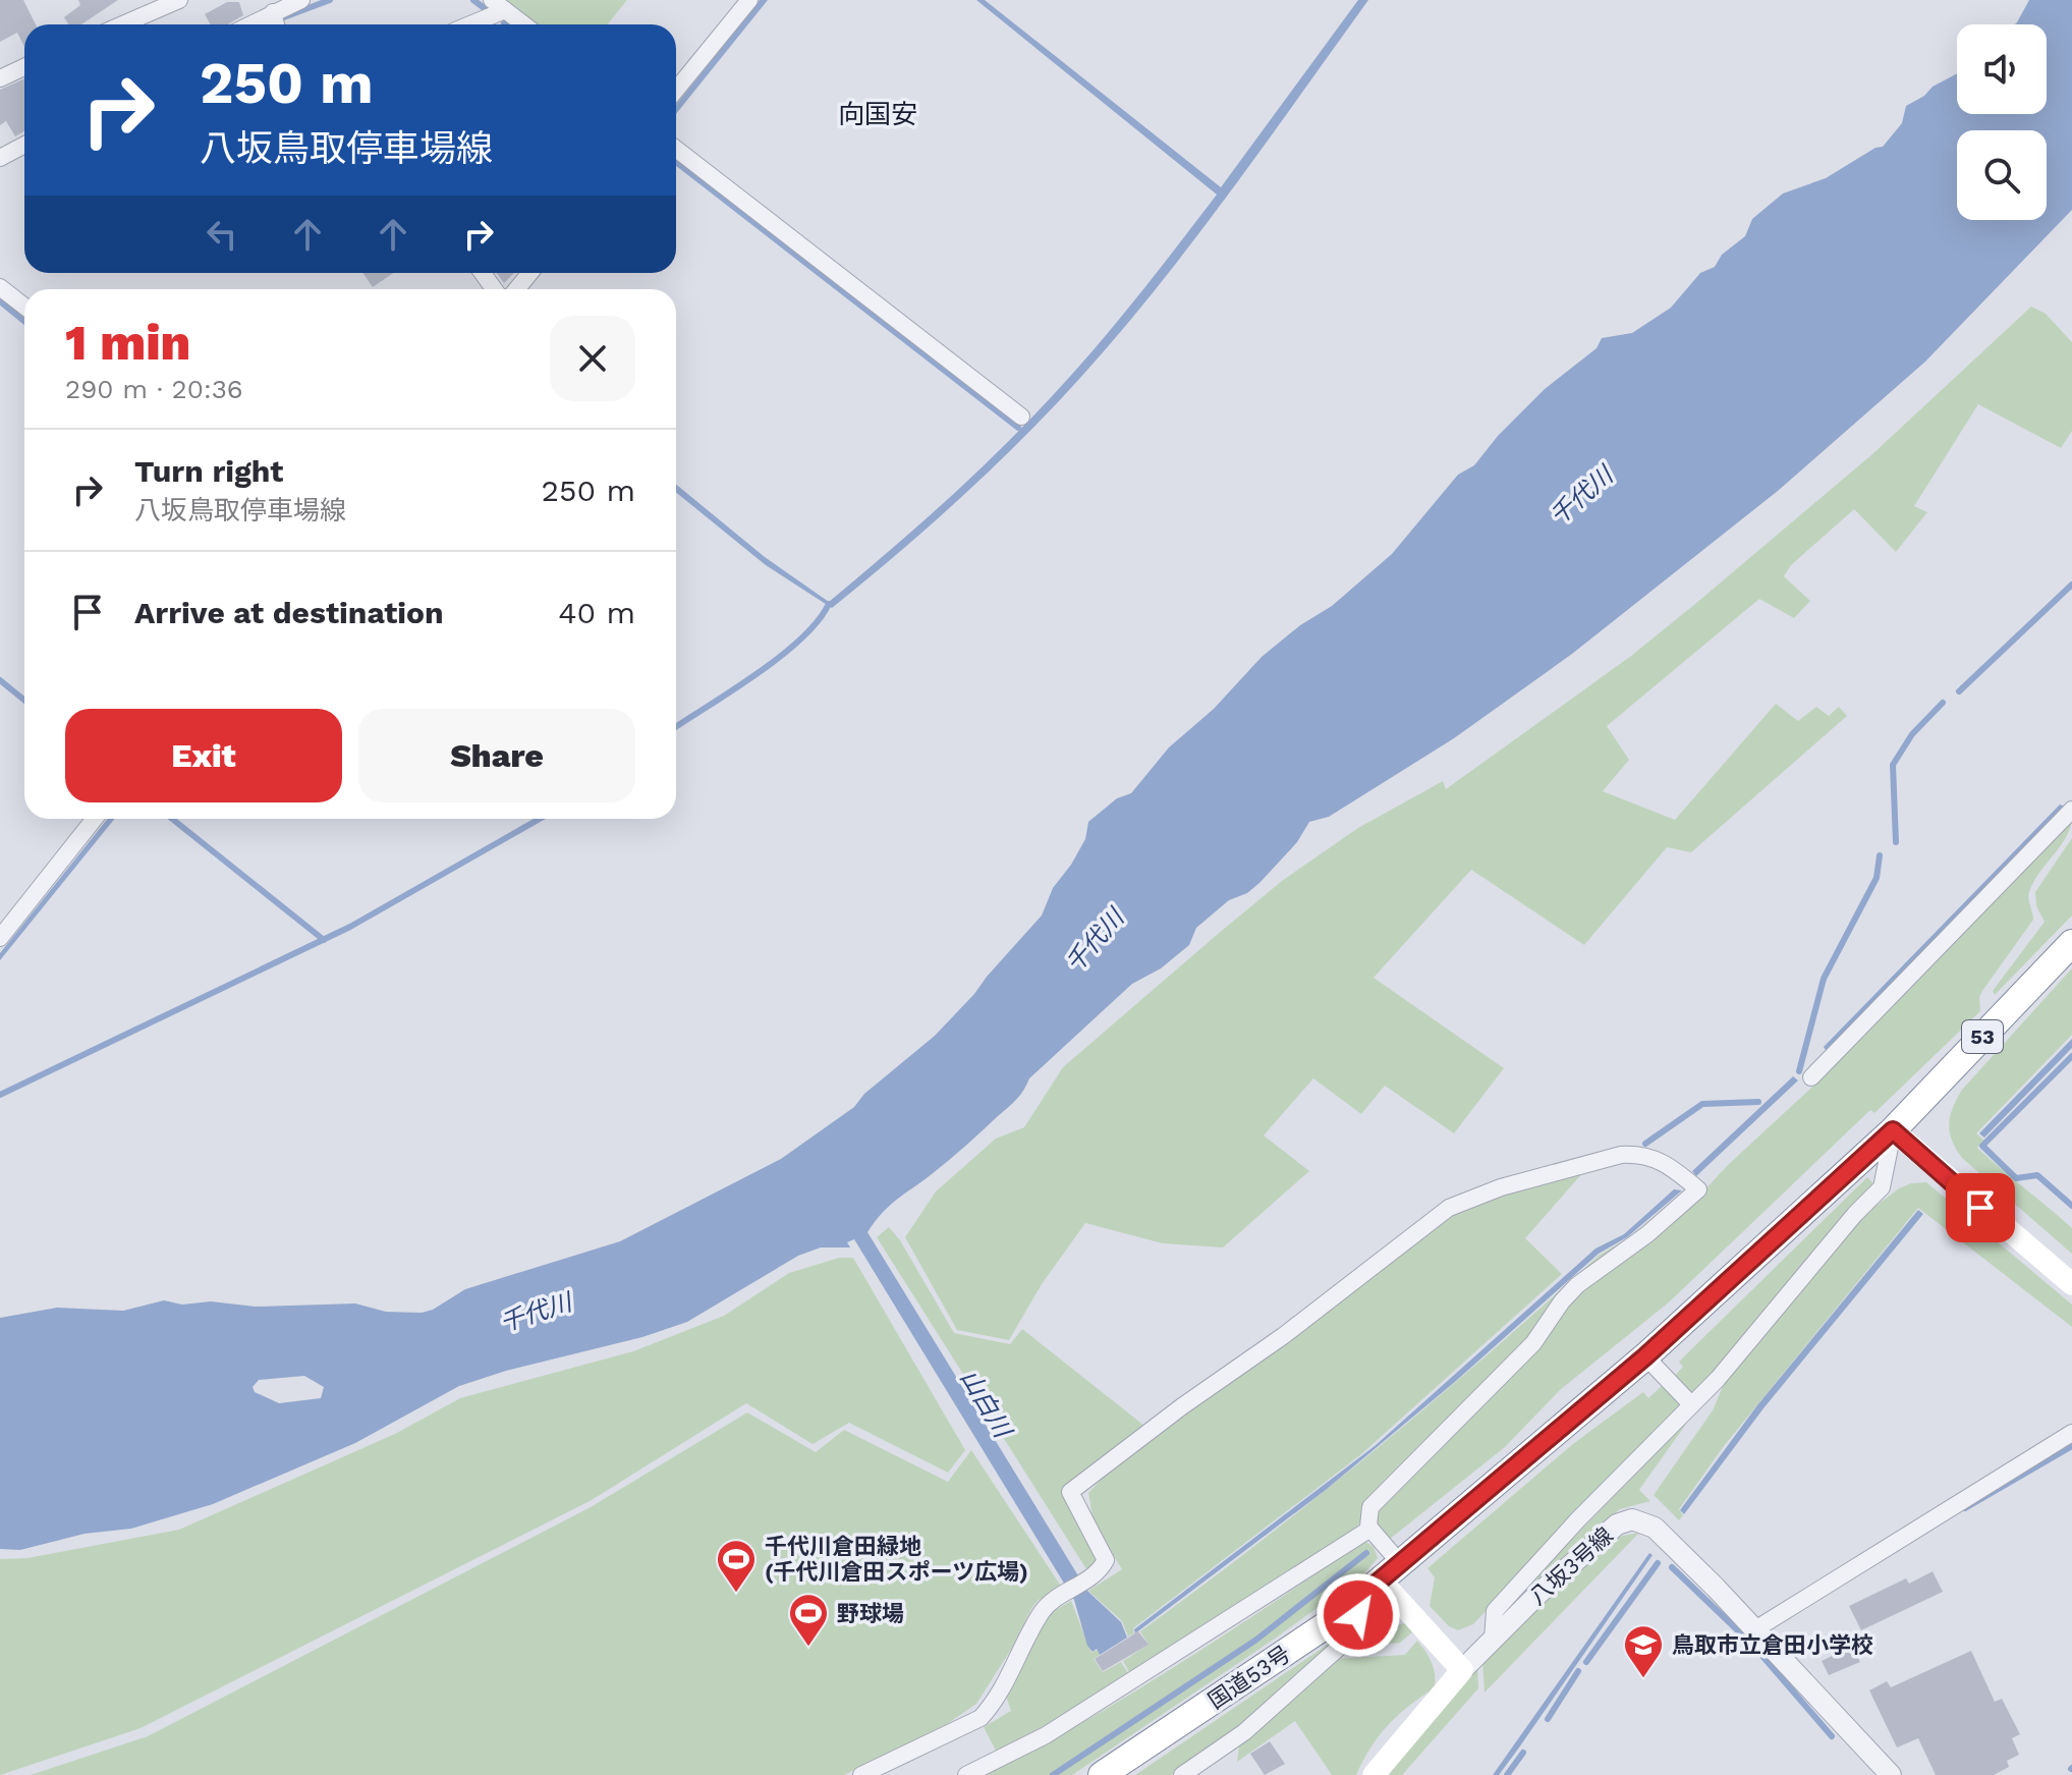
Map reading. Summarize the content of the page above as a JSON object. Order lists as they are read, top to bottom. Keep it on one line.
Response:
{"streets":{"highway":["53","国道53号"],"street":["八坂3号線"]},"districts":["向国安"],"water":["千代川","山白川"],"places":{"sports":["千代川倉田緑地 (千代川倉田スポーツ広場)","野球場"],"school or university":["鳥取市立倉田小学校"]},"page":{"turn":["250 m","八坂鳥取停車場線"],"heading":["1 min","290 m · 20:36"],"list":[{"name":"Turn right","note":"八坂鳥取停車場線","value":"250 m"},{"name":"Arrive at destination","value":"40 m"}],"buttons":["Exit","Share"]}}
